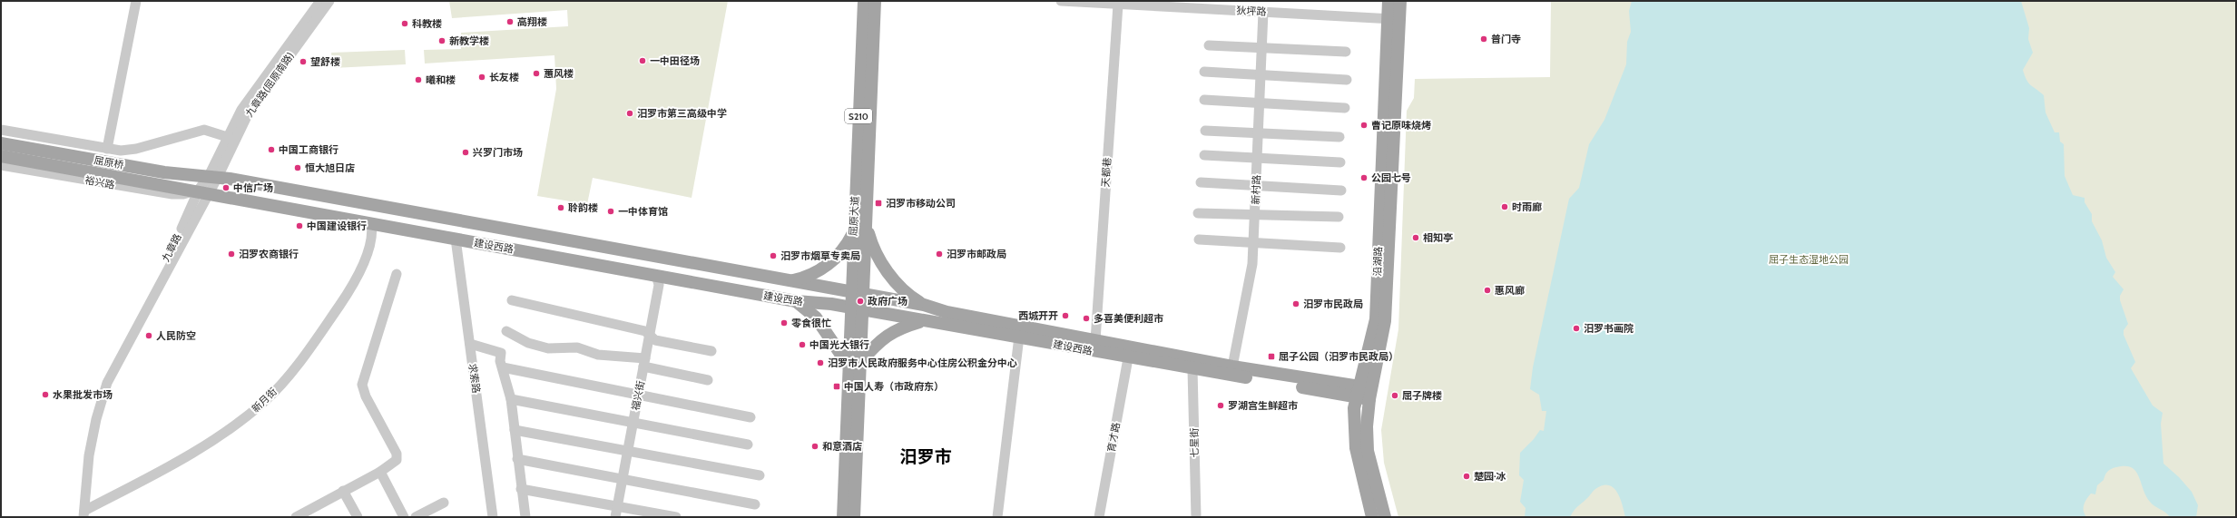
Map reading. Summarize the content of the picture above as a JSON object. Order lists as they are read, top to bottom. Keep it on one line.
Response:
{"streets":{"main road":["S210","屈原桥","屈原大道","建设西路","沿湖路"],"street":["狄坪路","九章路(屈原南路)","天都巷","裕兴路","新村路","九章路","求索路","福兴街","新月街","育才路","七星街"]},"crossings":[["狄坪路","天都巷"],["狄坪路","新村路"],["狄坪路","沿湖路"],["九章路(屈原南路)","屈原桥"],["九章路(屈原南路)","建设西路"],["九章路(屈原南路)","九章路"],["屈原桥","裕兴路"],["屈原桥","建设西路"],["屈原桥","九章路"],["天都巷","建设西路"],["裕兴路","建设西路"],["裕兴路","九章路"],["新村路","建设西路"],["屈原大道","建设西路"],["建设西路","九章路"],["建设西路","沿湖路"],["建设西路","求索路"],["建设西路","福兴街"],["建设西路","新月街"],["建设西路","育才路"],["建设西路","七星街"],["九章路","新月街"]],"districts":["汨罗市"],"parks":["屈子生态湿地公园"],"places":{"other":["高翔楼","科教楼","普门寺","新教学楼","一中田径场","望舒楼","蕙风楼","长友楼","曦和楼","汨罗市第三高级中学","曹记原味烧烤","中国工商银行","兴罗门市场","恒大旭日店","公园七号","中信广场","时雨廊","聆韵楼","一中体育馆","中国建设银行","相知亭","汨罗农商银行","汨罗市邮政局","汨罗市烟草专卖局","惠风廊","政府广场","汨罗市民政局","西城开开","多喜美便利超市","零食很忙","汨罗书画院","人民防空","中国光大银行","汨罗市人民政府服务中心住房公积金分中心","水果批发市场","屈子牌楼","罗湖宫生鲜超市","和意酒店","楚园·冰"],"transit":["汨罗市移动公司","屈子公园（汨罗市民政局）","中国人寿（市政府东）"]}}
